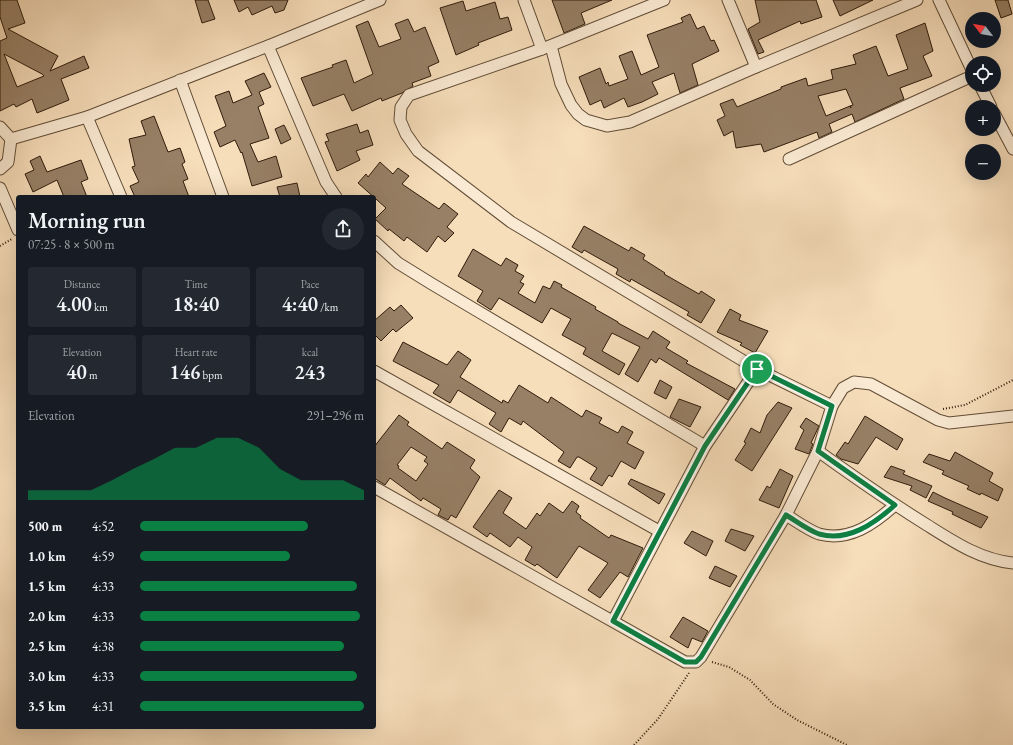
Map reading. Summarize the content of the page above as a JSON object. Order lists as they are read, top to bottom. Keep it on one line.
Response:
{"north":"top left","page":{"map_buttons":["+","−"],"heading":["Morning run","07:25 · 8 × 500 m"],"stats":[["Distance","4.00 km"],["Time","18:40"],["Pace","4:40 /km"],["Elevation","40 m"],["Heart rate","146 bpm"],["kcal","243"]],"chart":["Elevation","291–296 m"],"list":[{"name":"500 m","note":"4:52"},{"name":"1.0 km","note":"4:59"},{"name":"1.5 km","note":"4:33"},{"name":"2.0 km","note":"4:33"},{"name":"2.5 km","note":"4:38"},{"name":"3.0 km","note":"4:33"},{"name":"3.5 km","note":"4:31"}]}}
